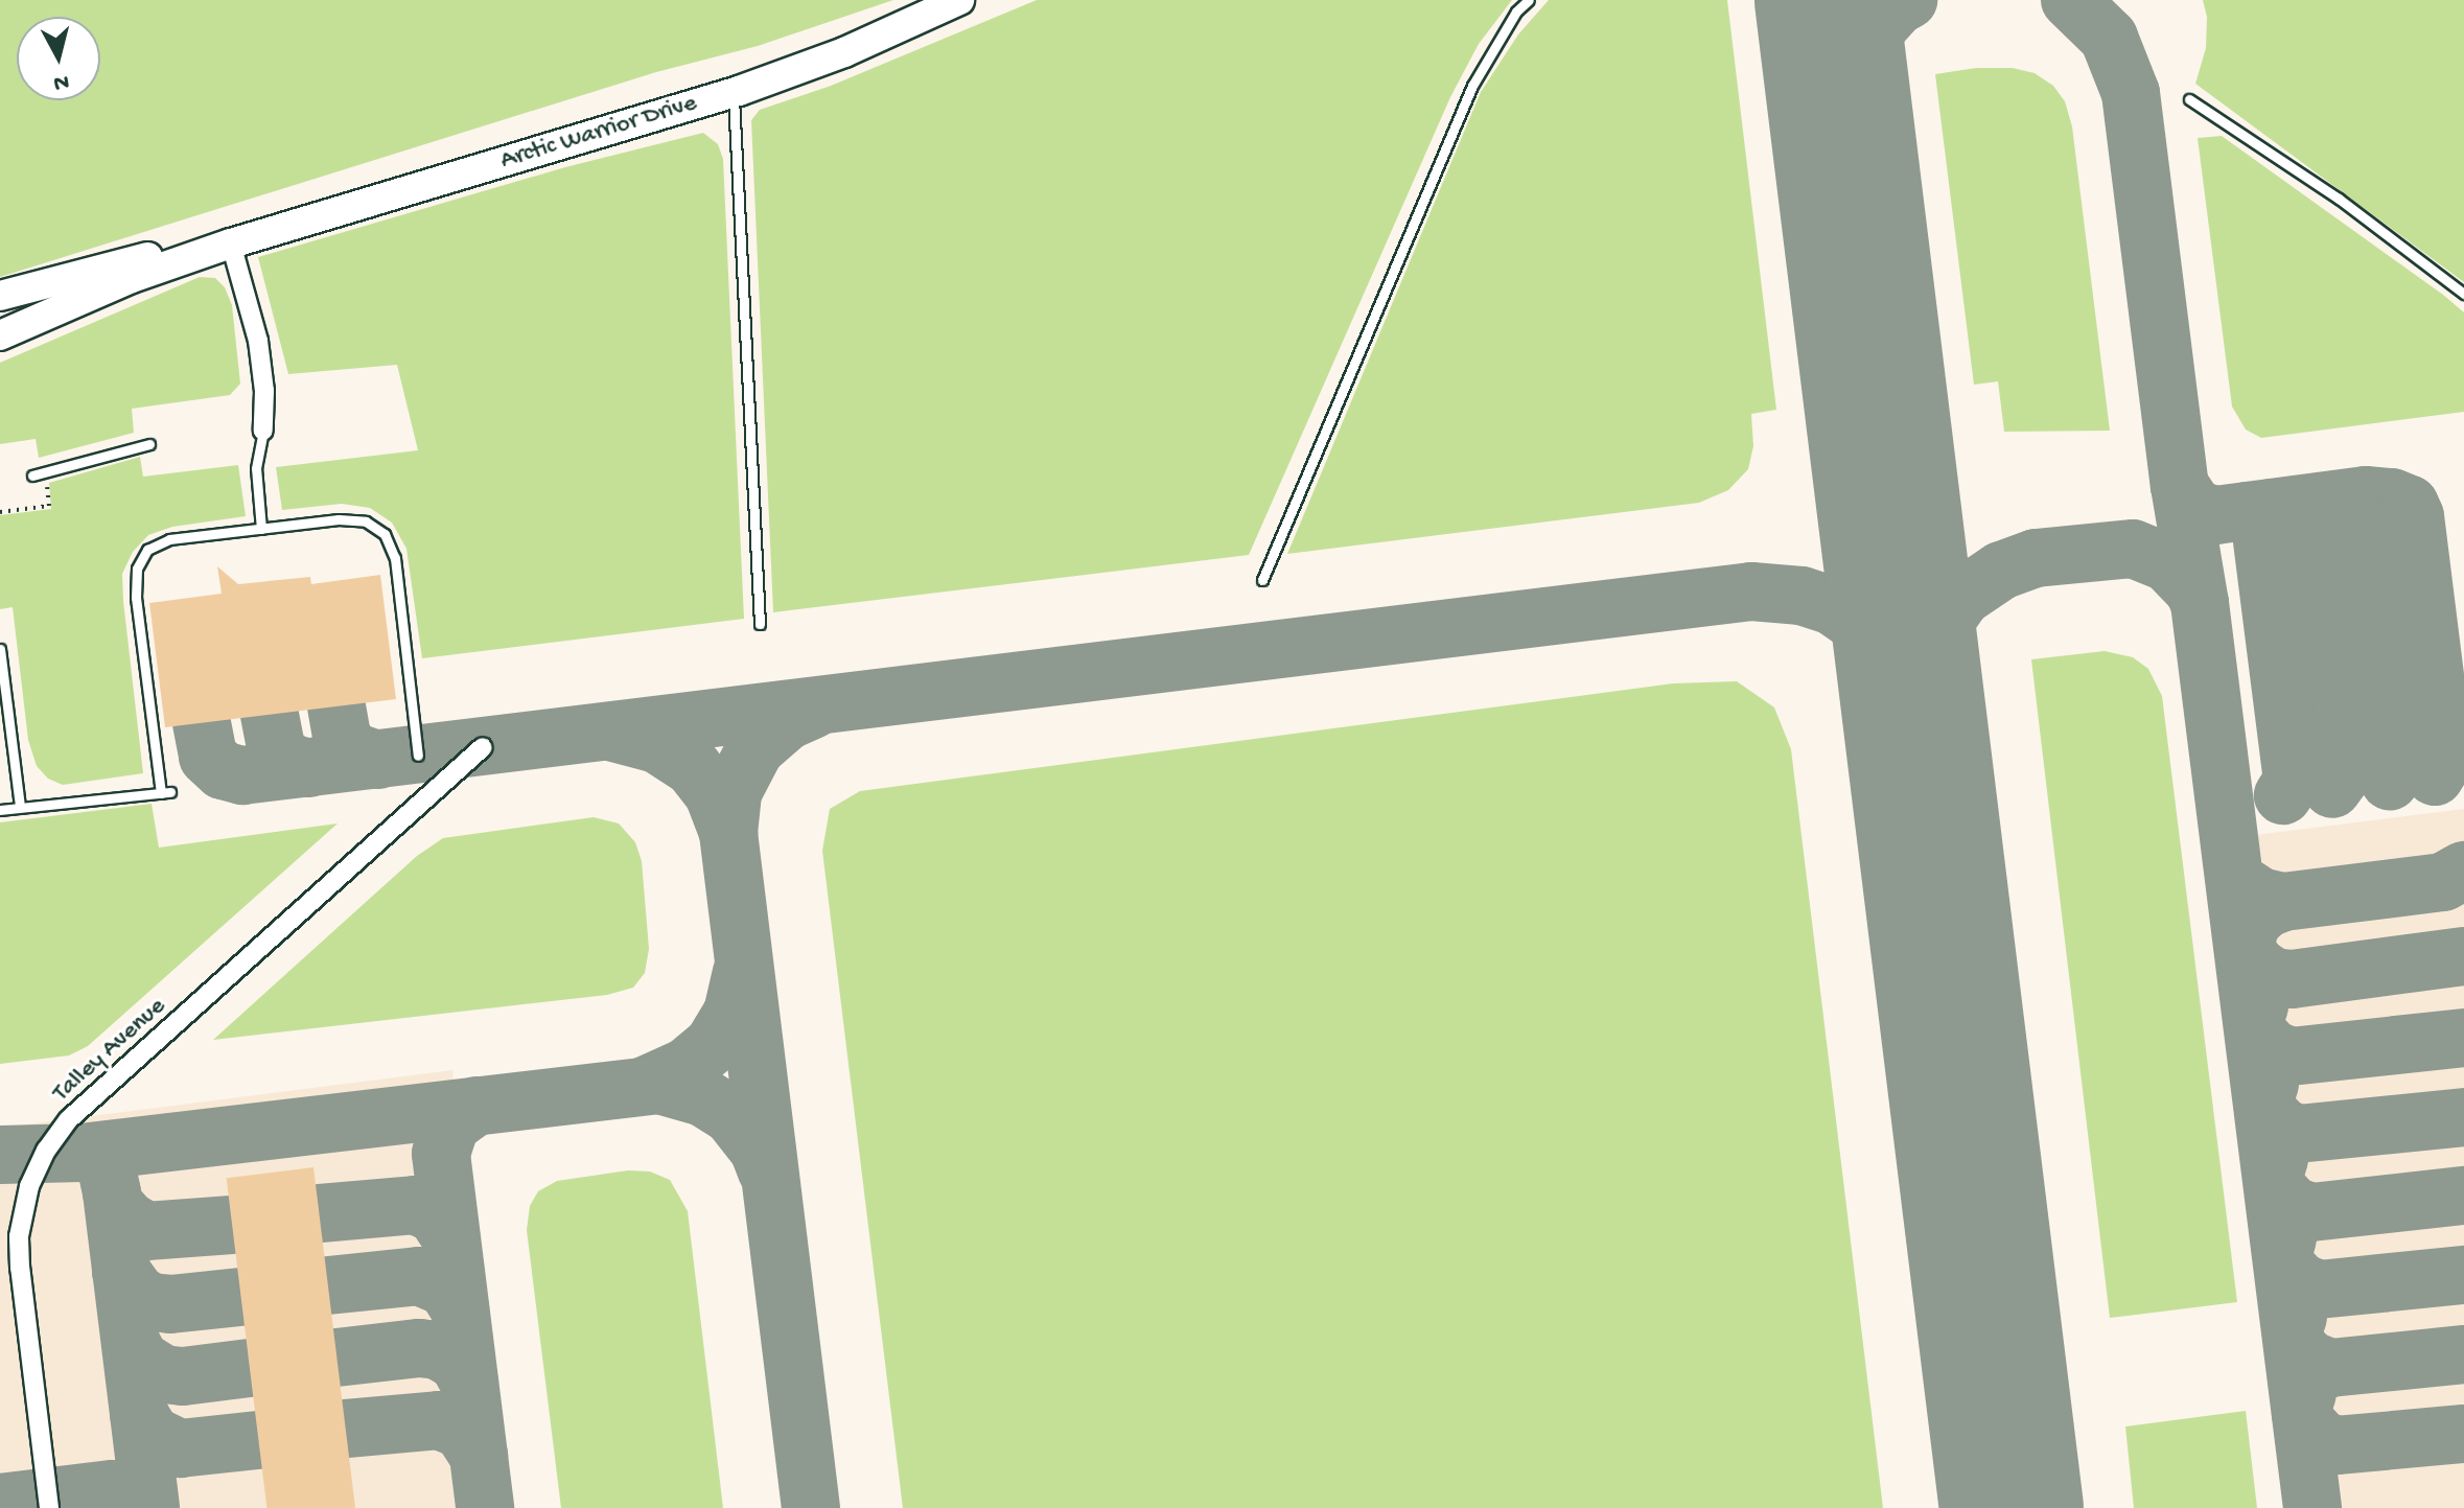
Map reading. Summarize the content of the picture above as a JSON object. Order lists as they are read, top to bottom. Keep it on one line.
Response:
{"streets":{"main road":["Arctic Warrior Drive"],"street":["Talley Avenue"]},"north":"bottom"}
